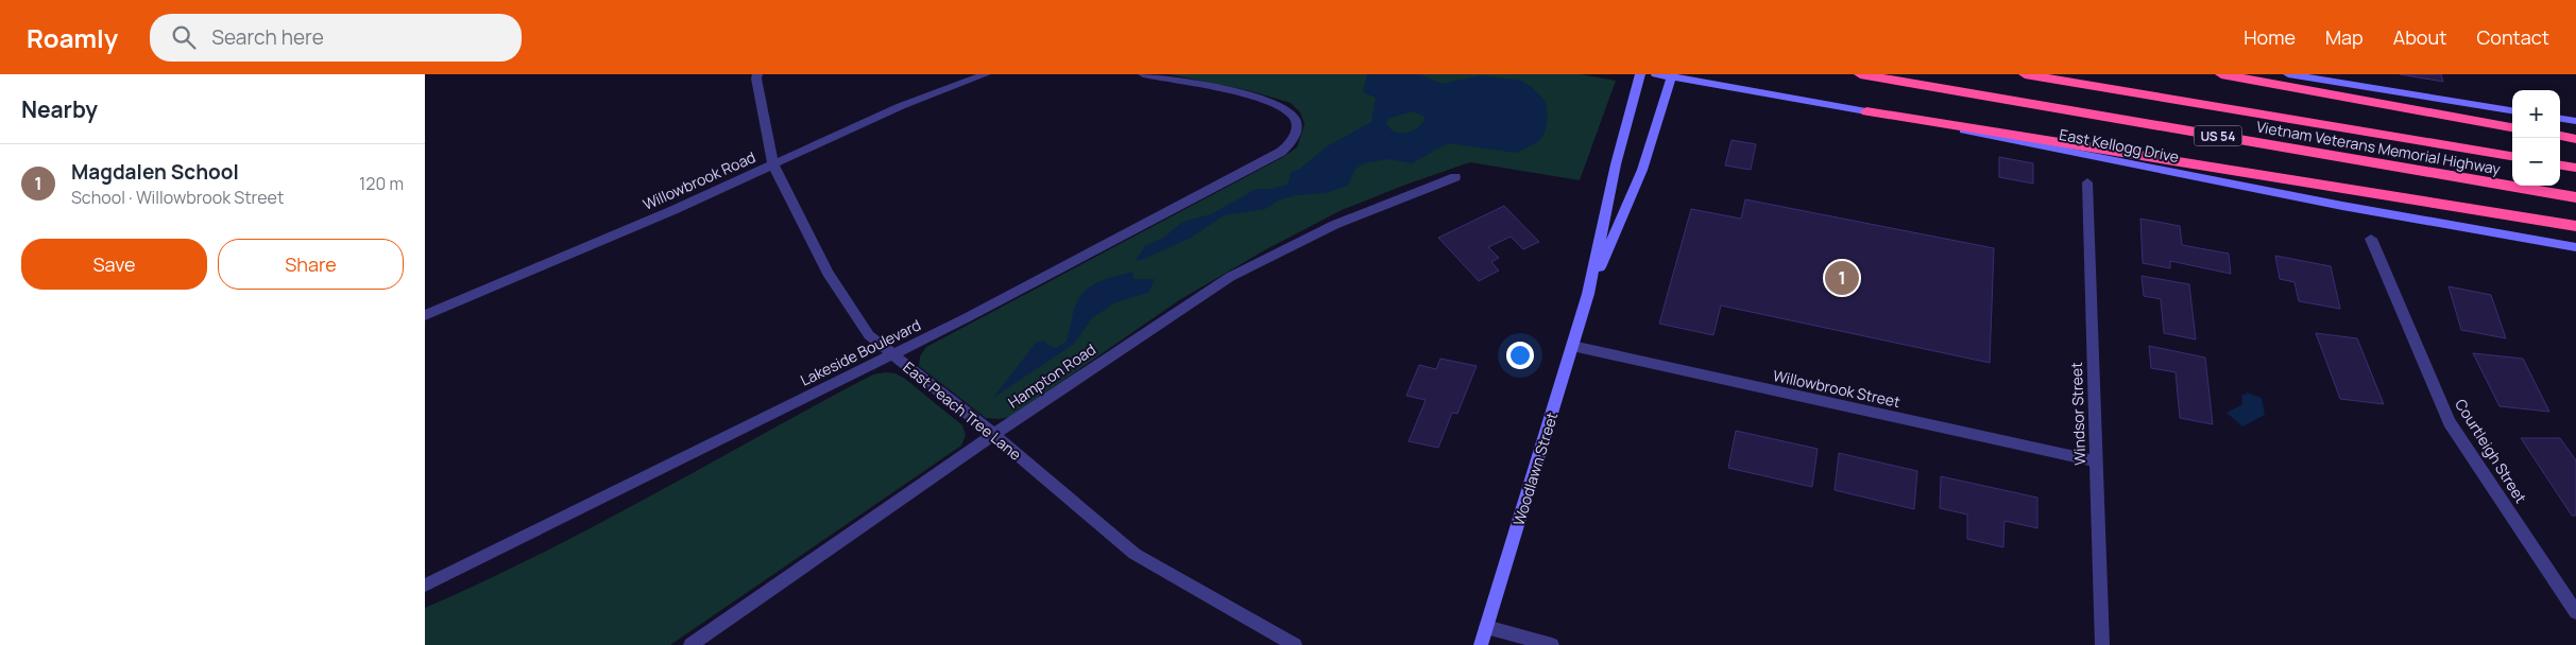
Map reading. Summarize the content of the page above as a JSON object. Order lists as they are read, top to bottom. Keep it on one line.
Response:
{"streets":{"highway":["US 54","Vietnam Veterans Memorial Highway"],"main road":["East Kellogg Drive","Woodlawn Street"],"street":["Willowbrook Road","Lakeside Boulevard","Hampton Road","Willowbrook Street","East Peach Tree Lane","Windsor Street","Courtleigh Street"]},"crossings":[["East Kellogg Drive","Woodlawn Street"],["Willowbrook Road","East Peach Tree Lane"],["Lakeside Boulevard","East Peach Tree Lane"],["Hampton Road","East Peach Tree Lane"],["Willowbrook Street","Windsor Street"],["Willowbrook Street","Woodlawn Street"]],"page":{"header":"Roamly","search":"Search here","nav":["Home","Map","About","Contact"],"heading":"Nearby","map_buttons":["+","−"],"list":[{"mark":"1","name":"Magdalen School","note":"School · Willowbrook Street","value":"120 m"}],"buttons":["Save","Share"],"pins":"1"}}
